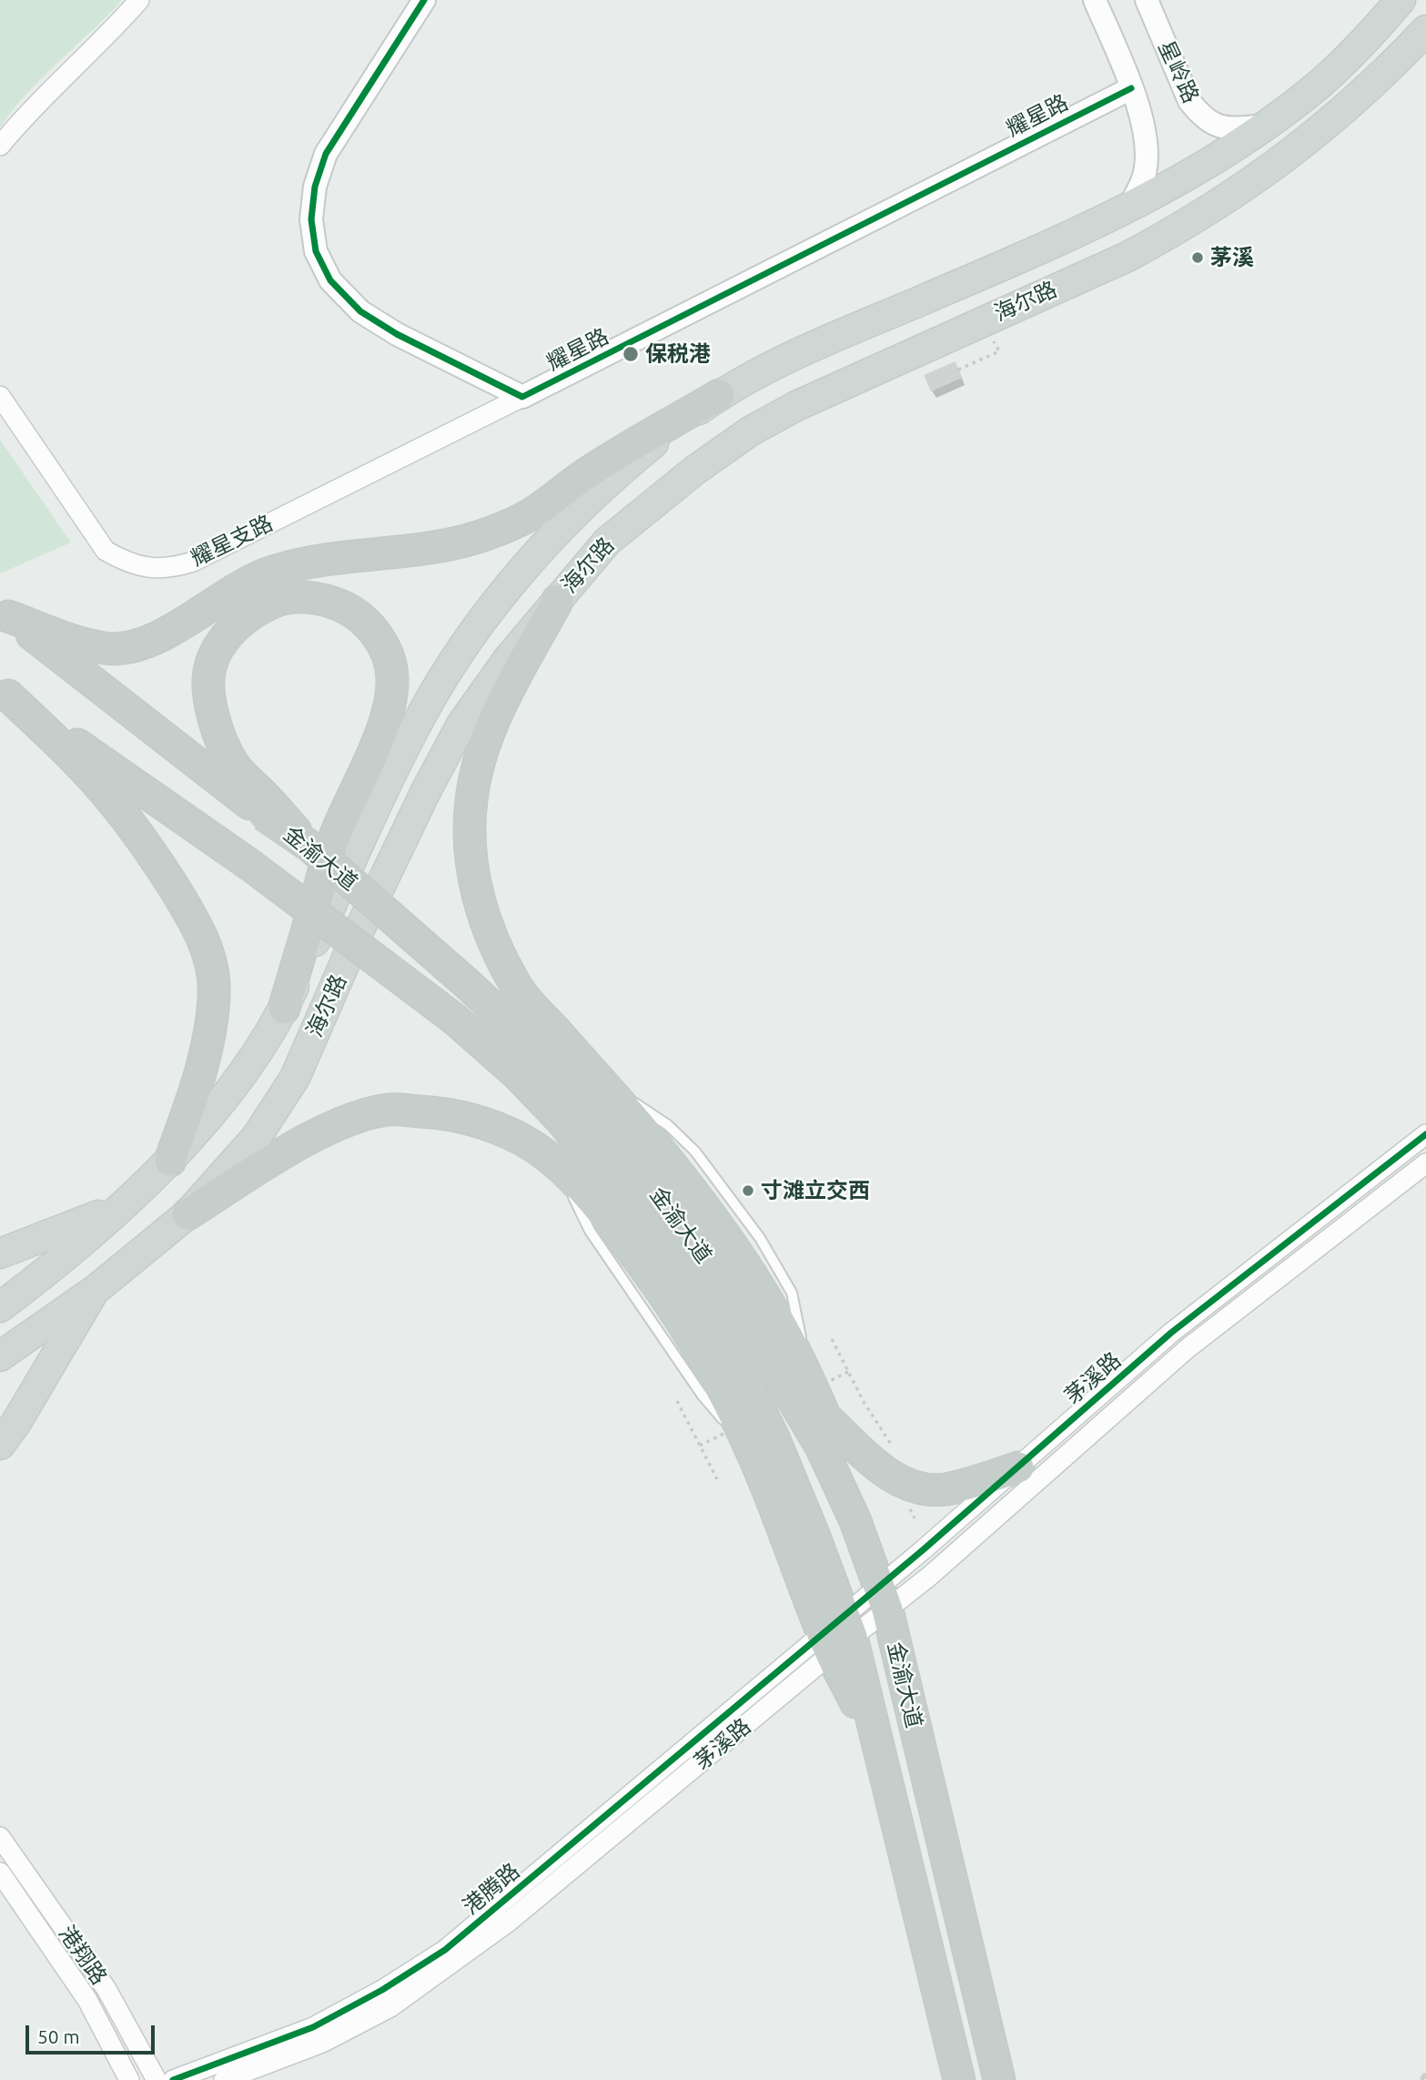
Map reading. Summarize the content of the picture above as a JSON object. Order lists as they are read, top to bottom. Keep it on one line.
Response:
{"streets":{"highway":["金渝大道"],"main road":["海尔路"],"street":["星岭路","耀星路","耀星支路","茅溪路","港腾路","港翔路"]},"crossings":[["星岭路","海尔路"],["耀星路","耀星支路"],["金渝大道","茅溪路"],["茅溪路","港腾路"]],"places":["茅溪","保税港","寸滩立交西"],"scale_bar":"50 m"}
